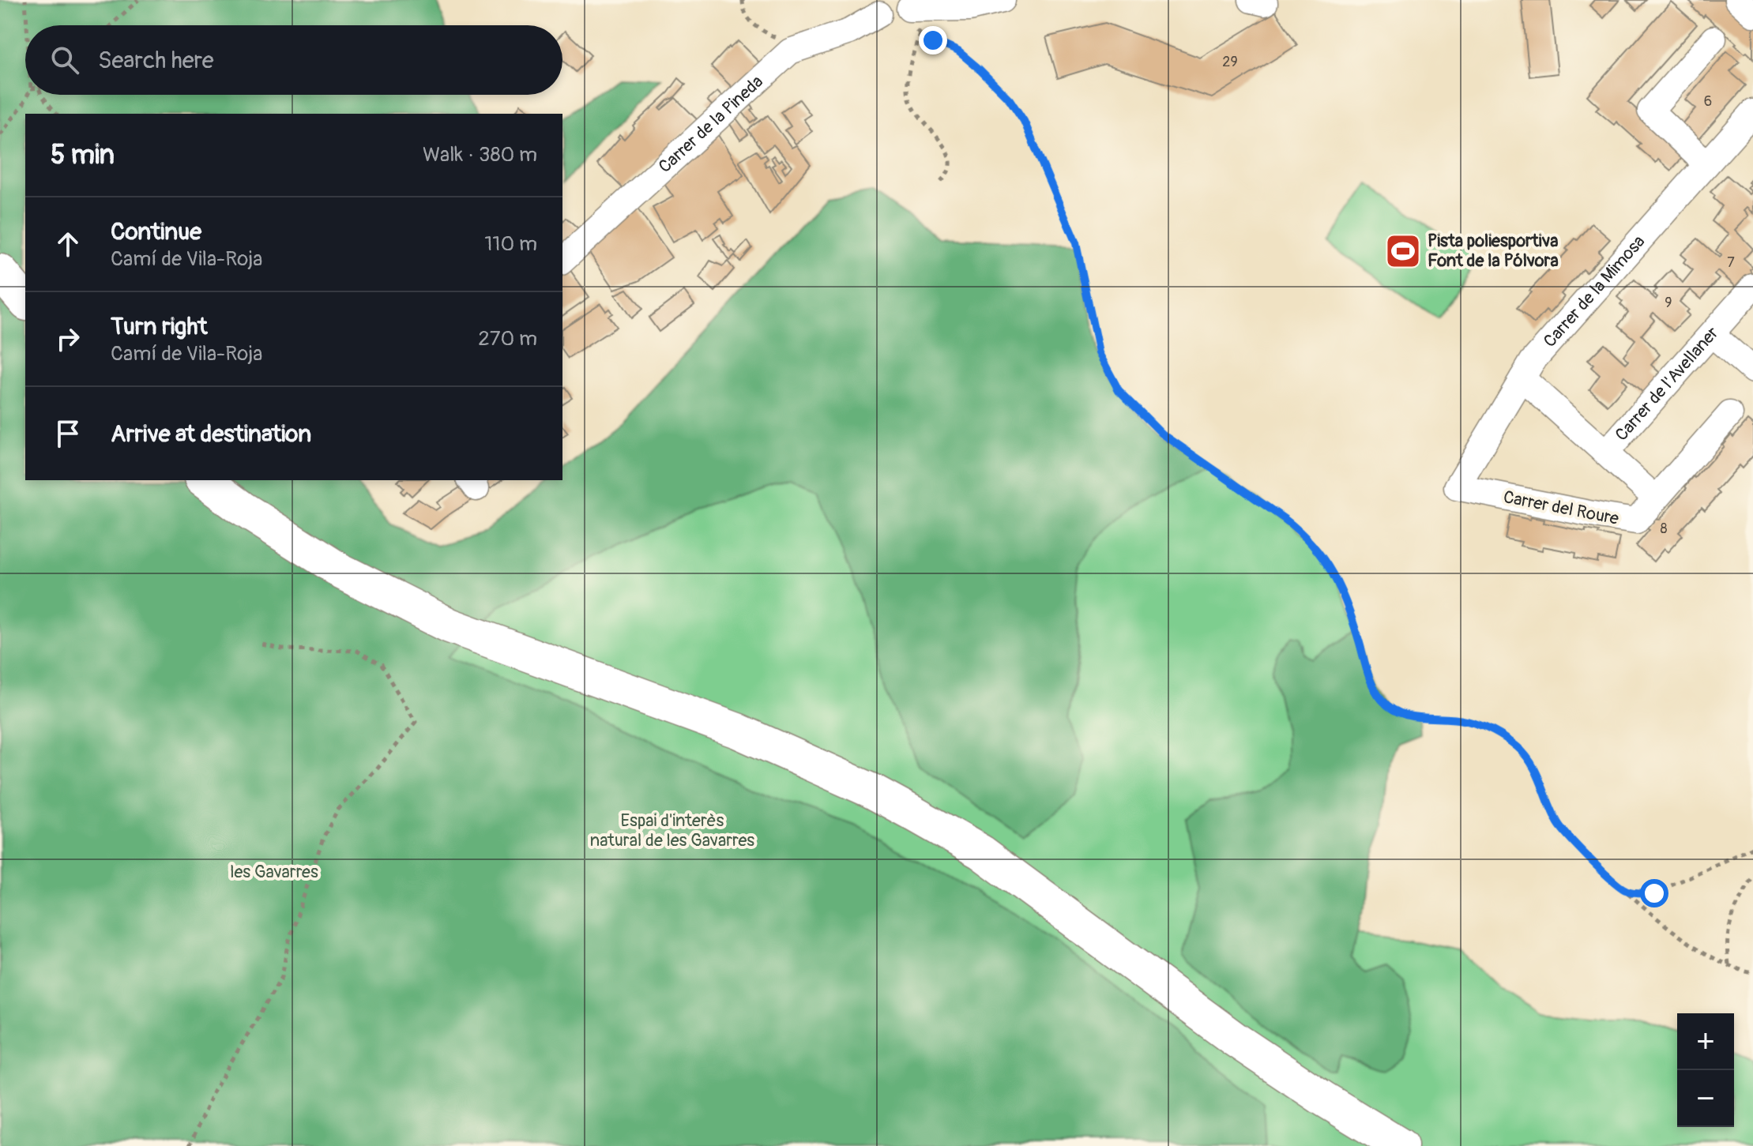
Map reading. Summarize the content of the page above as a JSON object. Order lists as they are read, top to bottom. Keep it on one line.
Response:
{"streets":{"street":["Carrer de la Pineda","Carrer de la Mimosa","Carrer de l'Avellaner","Carrer del Roure"]},"crossings":[["Carrer de la Mimosa","Carrer del Roure"]],"parks":["Espai d'interès natural de les Gavarres","les Gavarres"],"places":{"sports":["Pista poliesportiva Font de la Pólvora"]},"house_numbers":["29","6","7","9","8"],"page":{"search":"Search here","heading":["5 min","Walk · 380 m"],"list":[["Continue","Camí de Vila-Roja","110 m"],["Turn right","Camí de Vila-Roja","270 m"],"Arrive at destination"],"map_buttons":["+","−"]}}
